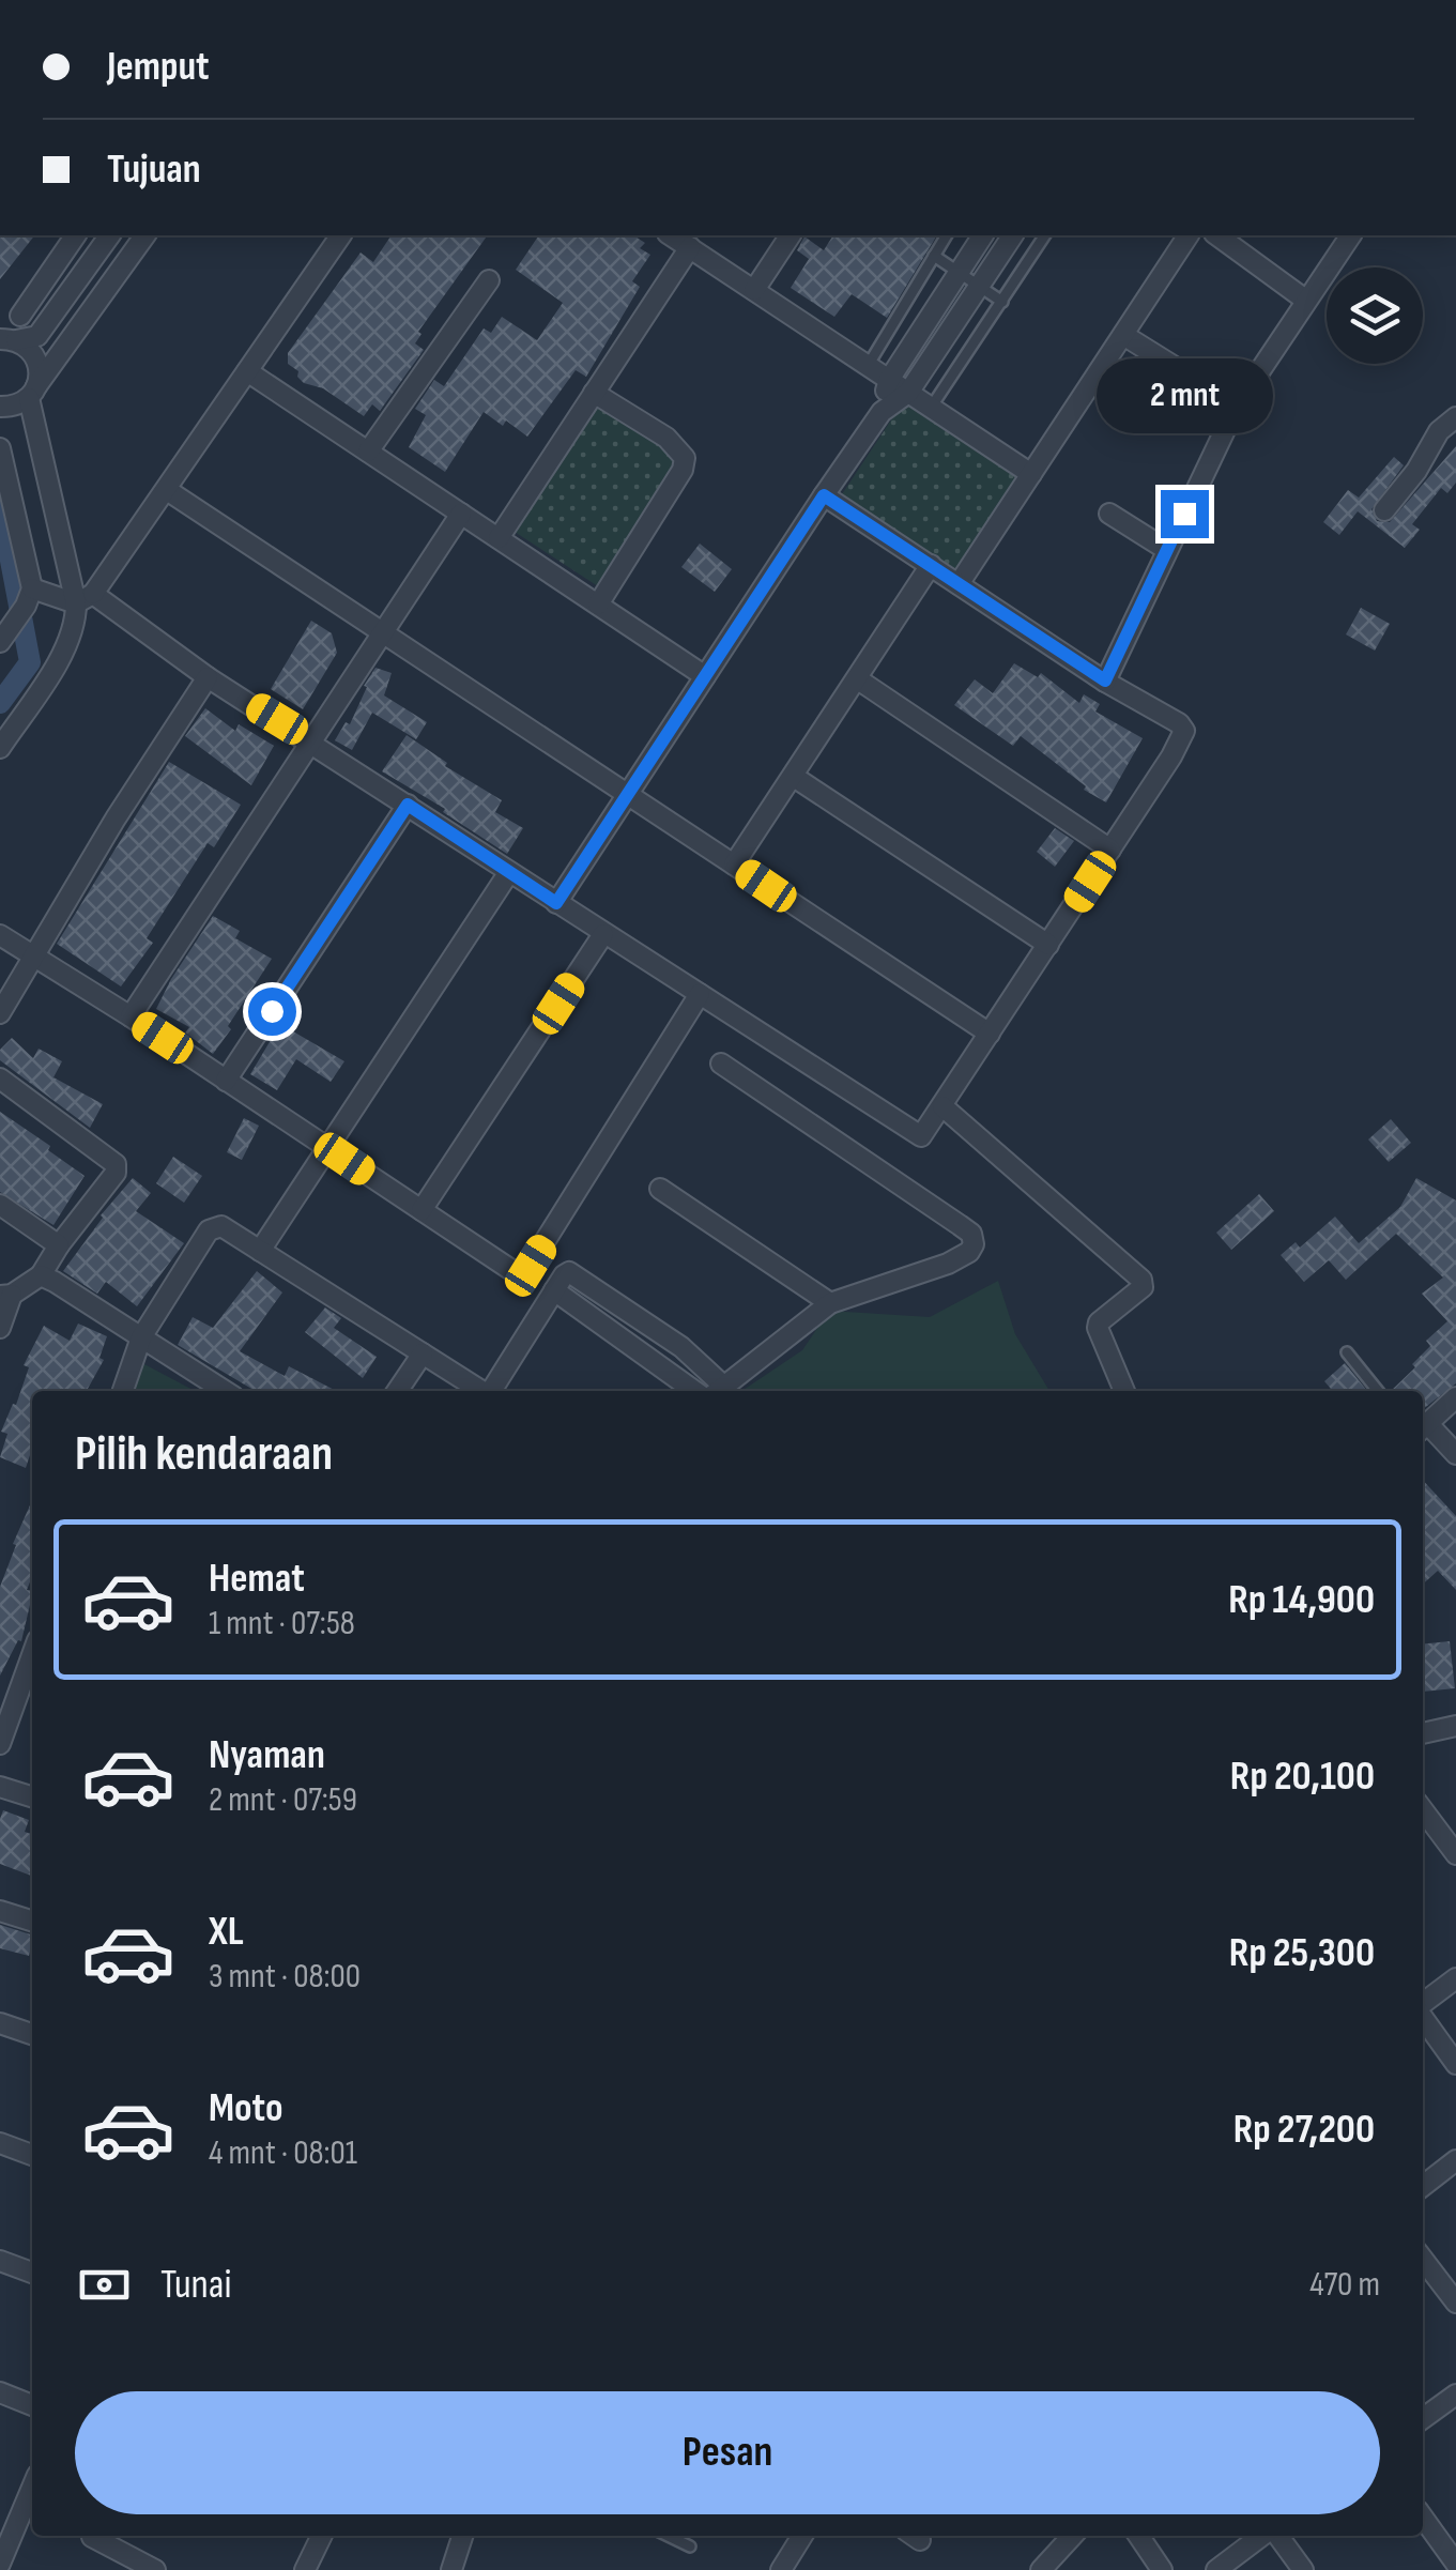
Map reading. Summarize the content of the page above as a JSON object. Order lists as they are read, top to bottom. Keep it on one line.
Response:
{"page":{"banner":["Jemput","Tujuan"],"bubble":"2 mnt","heading":"Pilih kendaraan","list":[{"name":"Hemat","note":"1 mnt · 07:58","value":"Rp 14,900"},{"name":"Nyaman","note":"2 mnt · 07:59","value":"Rp 20,100"},{"name":"XL","note":"3 mnt · 08:00","value":"Rp 25,300"},{"name":"Moto","note":"4 mnt · 08:01","value":"Rp 27,200"}],"pay":["Tunai","470 m"],"buttons":"Pesan"}}
